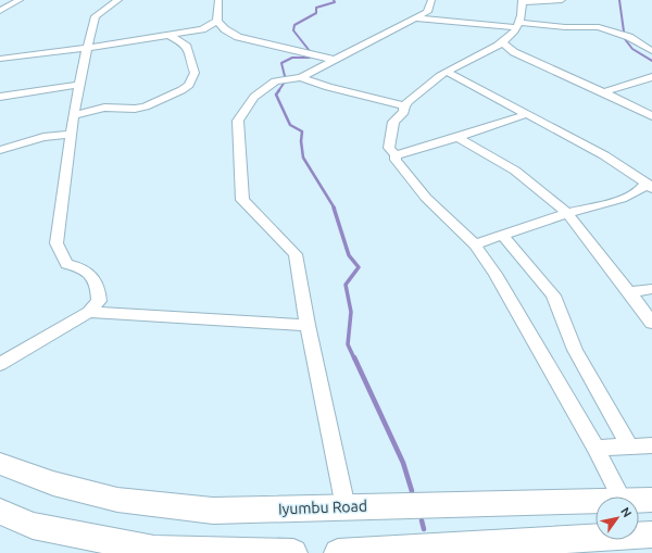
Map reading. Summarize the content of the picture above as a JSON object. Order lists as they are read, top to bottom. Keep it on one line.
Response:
{"streets":{"main road":["Iyumbu Road"]},"north":"top right"}
